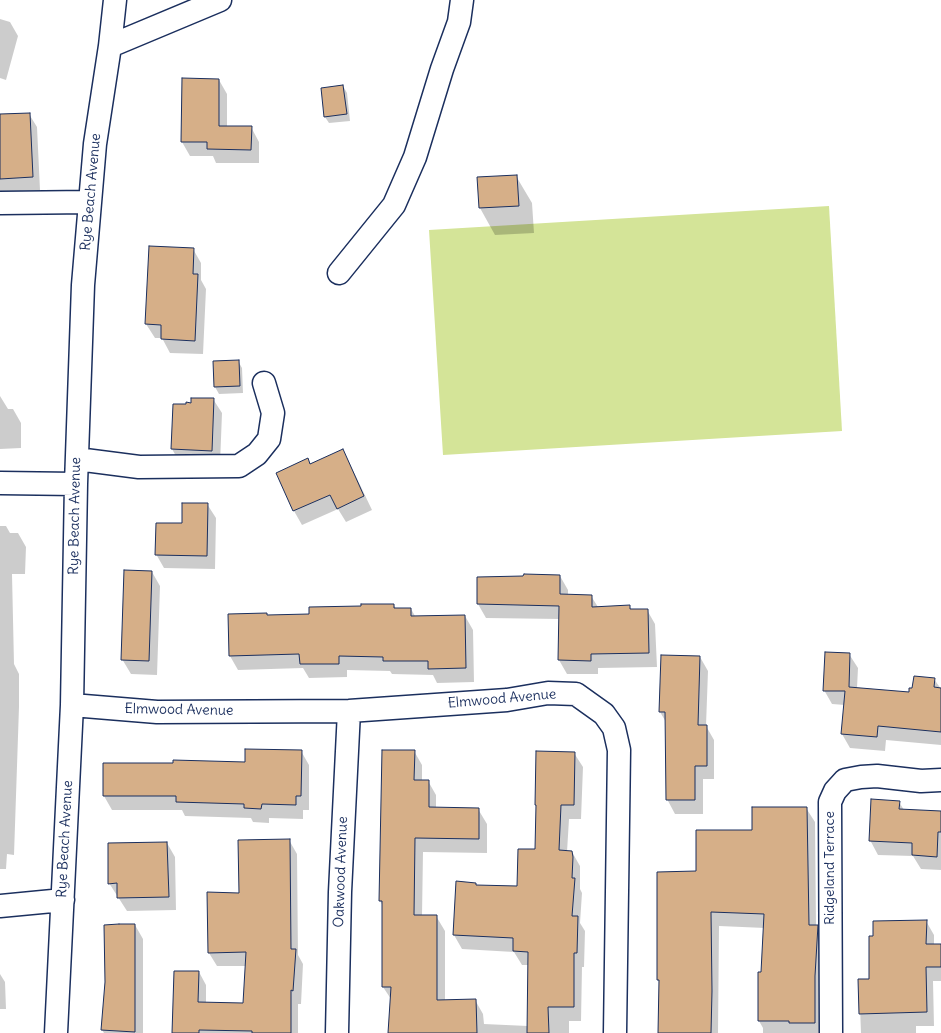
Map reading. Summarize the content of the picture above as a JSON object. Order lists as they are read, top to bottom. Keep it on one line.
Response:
{"streets":{"street":["Rye Beach Avenue","Elmwood Avenue","Ridgeland Terrace","Oakwood Avenue"]},"crossings":[["Rye Beach Avenue","Elmwood Avenue"],["Elmwood Avenue","Oakwood Avenue"]]}
